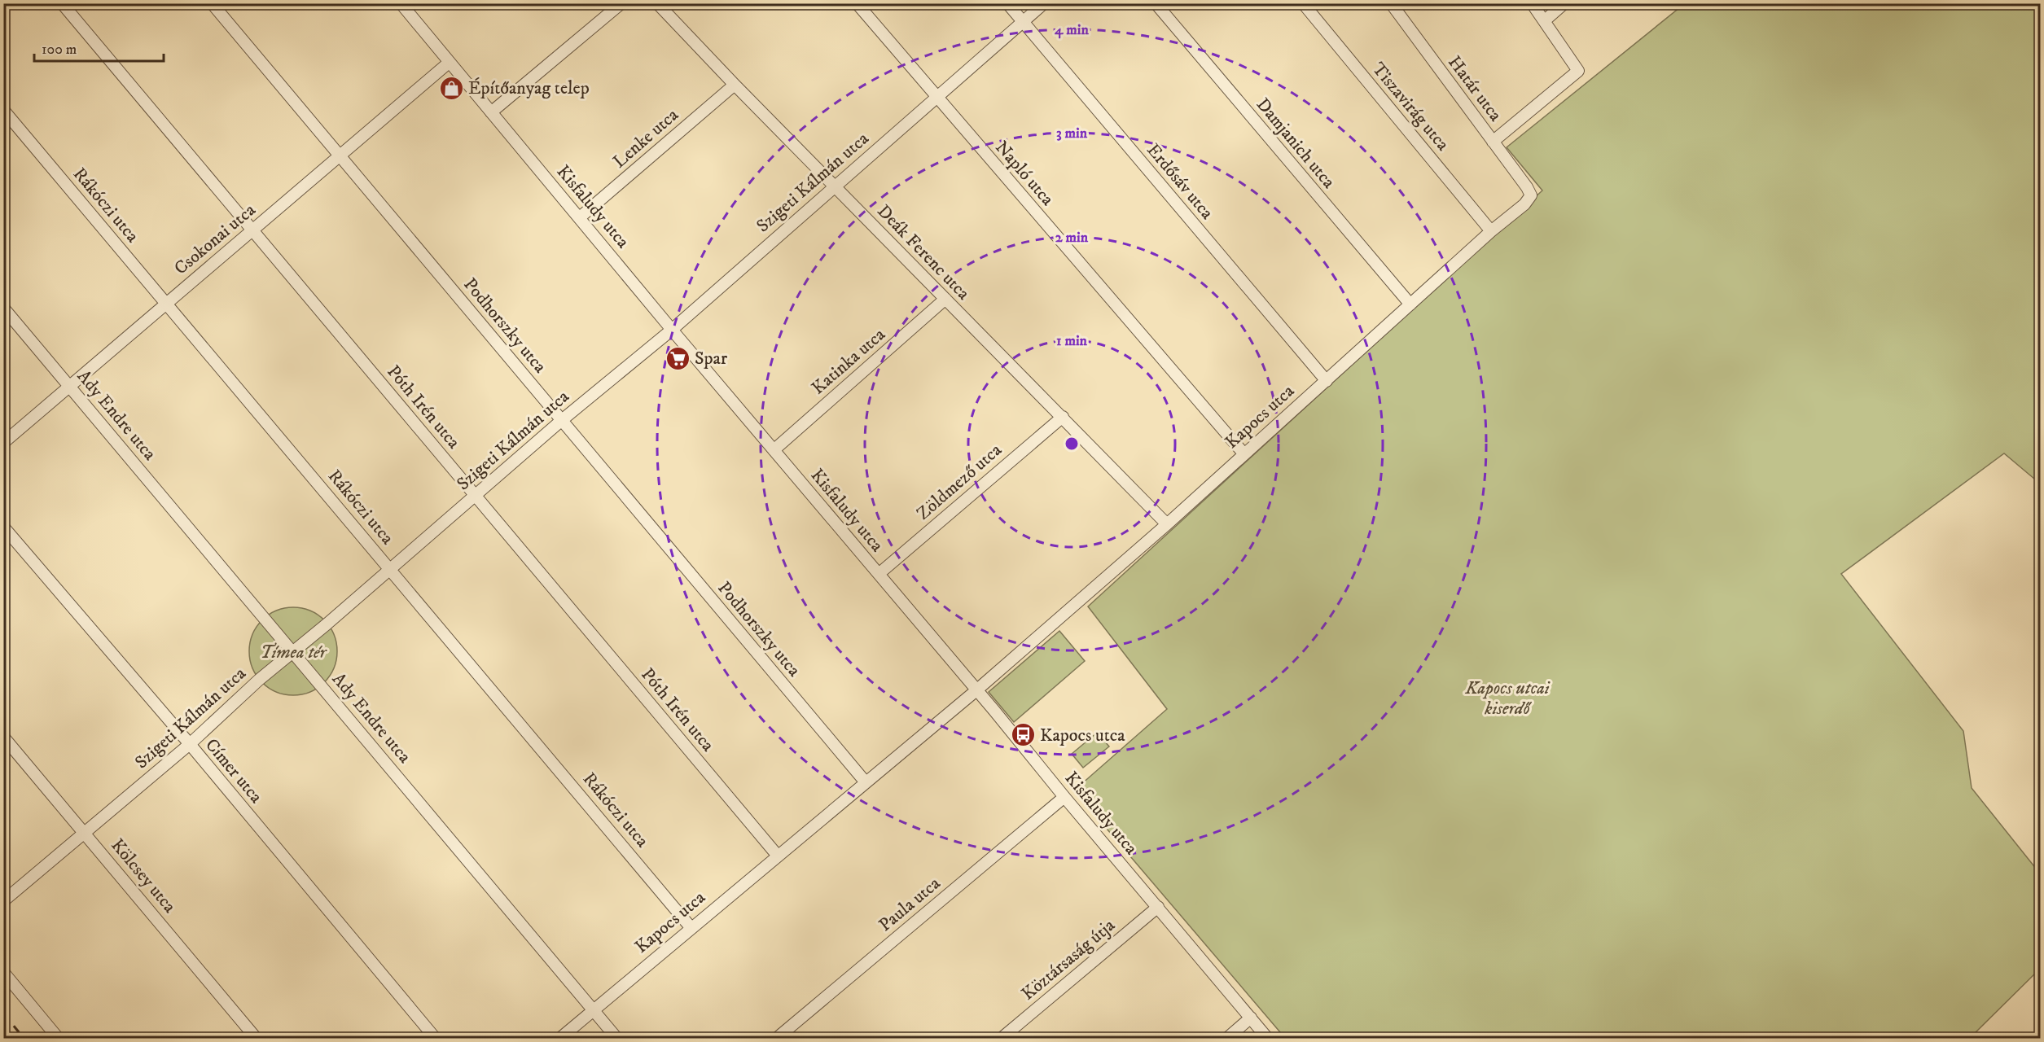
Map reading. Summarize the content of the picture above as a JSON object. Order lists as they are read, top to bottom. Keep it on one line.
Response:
{"streets":{"street":["Határ utca","Tiszavirág utca","Lenke utca","Damjanich utca","Napló utca","Erdősáv utca","Szigeti Kálmán utca","Rákóczi utca","Kisfaludy utca","Csokonai utca","Deák Ferenc utca","Podhorszky utca","Katinka utca","Póth Irén utca","Ady Endre utca","Kapocs utca","Zöldmező utca","Címer utca","Kölcsey utca","Paula utca","Köztársaság útja"]},"crossings":[["Határ utca","Kapocs utca"],["Tiszavirág utca","Kapocs utca"],["Lenke utca","Kisfaludy utca"],["Lenke utca","Deák Ferenc utca"],["Damjanich utca","Kapocs utca"],["Napló utca","Szigeti Kálmán utca"],["Napló utca","Kapocs utca"],["Erdősáv utca","Szigeti Kálmán utca"],["Erdősáv utca","Kapocs utca"],["Szigeti Kálmán utca","Rákóczi utca"],["Szigeti Kálmán utca","Kisfaludy utca"],["Szigeti Kálmán utca","Deák Ferenc utca"],["Szigeti Kálmán utca","Podhorszky utca"],["Szigeti Kálmán utca","Póth Irén utca"],["Szigeti Kálmán utca","Ady Endre utca"],["Szigeti Kálmán utca","Címer utca"],["Szigeti Kálmán utca","Kölcsey utca"],["Rákóczi utca","Csokonai utca"],["Rákóczi utca","Kapocs utca"],["Kisfaludy utca","Csokonai utca"],["Kisfaludy utca","Katinka utca"],["Kisfaludy utca","Kapocs utca"],["Kisfaludy utca","Zöldmező utca"],["Kisfaludy utca","Paula utca"],["Kisfaludy utca","Köztársaság útja"],["Csokonai utca","Podhorszky utca"],["Csokonai utca","Póth Irén utca"],["Csokonai utca","Ady Endre utca"],["Deák Ferenc utca","Katinka utca"],["Deák Ferenc utca","Kapocs utca"],["Deák Ferenc utca","Zöldmező utca"],["Podhorszky utca","Kapocs utca"],["Póth Irén utca","Kapocs utca"],["Ady Endre utca","Kapocs utca"]],"parks":["Tímea tér","Kapocs utcai kiserdő"],"places":{"shop":["Építőanyag telep"],"supermarket":["Spar"],"bus stop":["Kapocs utca"]},"scale_bar":"100 m","rings":["4 min","3 min","2 min","1 min"]}
